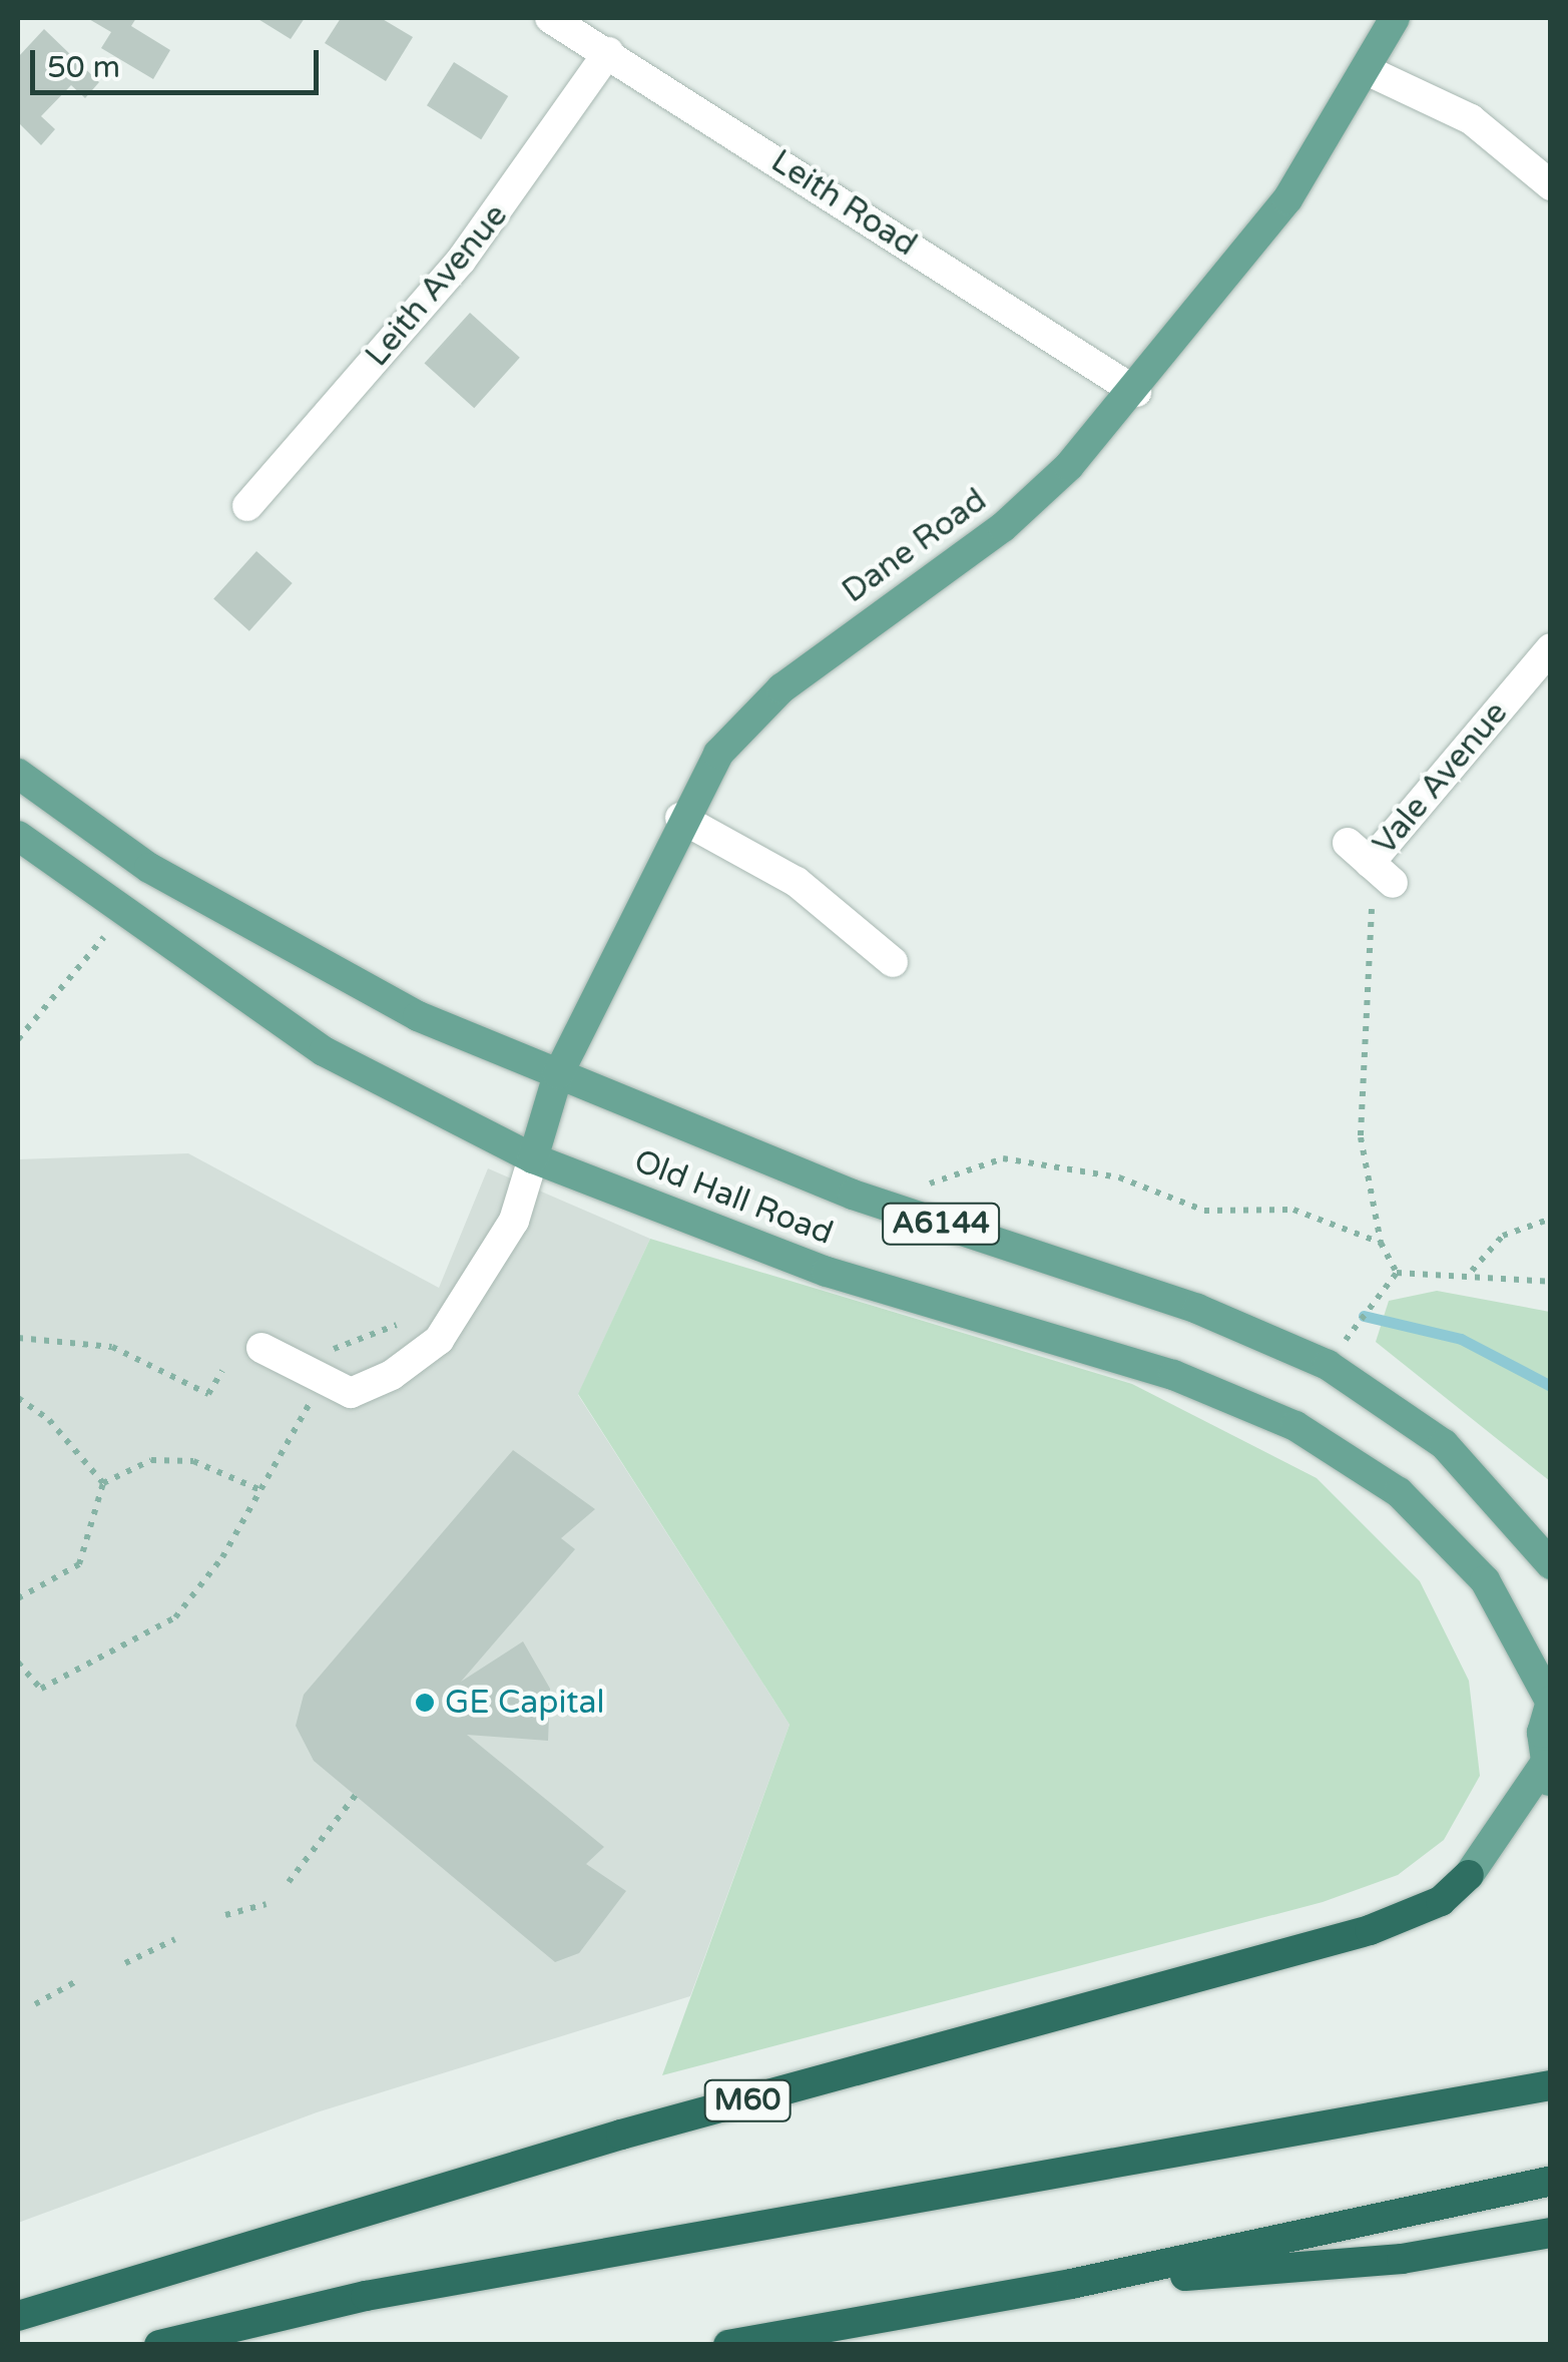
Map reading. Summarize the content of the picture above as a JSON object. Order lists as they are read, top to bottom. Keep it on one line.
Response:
{"streets":{"highway":["M60"],"main road":["Dane Road","Old Hall Road","A6144"],"street":["Leith Road","Leith Avenue","Vale Avenue"]},"crossings":[["Leith Road","Leith Avenue"],["Leith Road","Dane Road"],["Dane Road","Old Hall Road"]],"places":["GE Capital"],"scale_bar":"50 m"}
